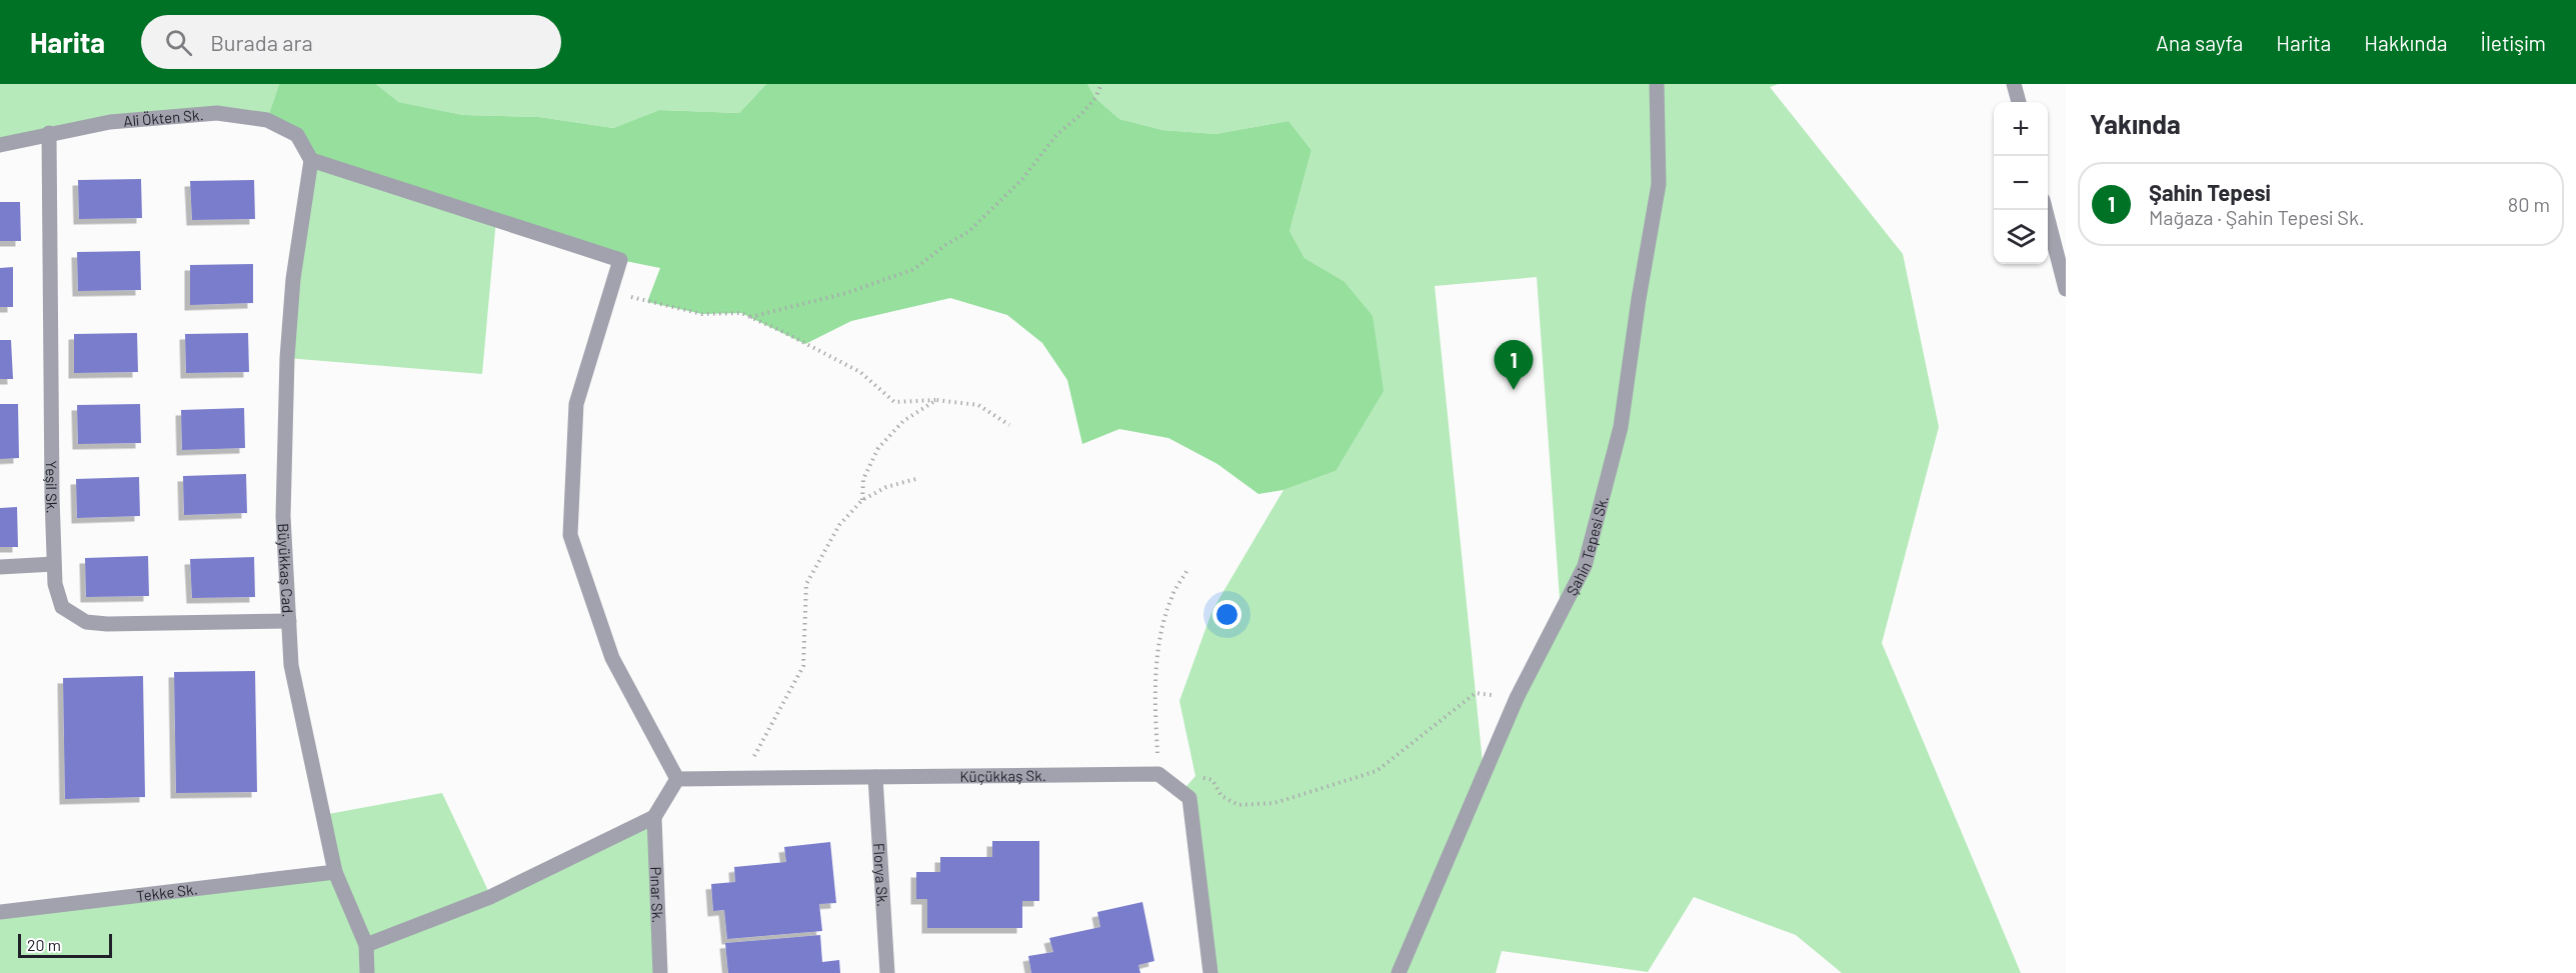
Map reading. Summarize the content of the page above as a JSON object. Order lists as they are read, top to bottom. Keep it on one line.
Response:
{"streets":{"street":["Ali Ökten Sk.","Yeşil Sk.","Şahin Tepesi Sk.","Büyükkaş Cad.","Küçükkaş Sk.","Florya Sk.","Tekke Sk.","Pınar Sk."]},"crossings":[["Ali Ökten Sk.","Yeşil Sk."],["Ali Ökten Sk.","Büyükkaş Cad."],["Yeşil Sk.","Büyükkaş Cad."],["Büyükkaş Cad.","Tekke Sk."],["Küçükkaş Sk.","Florya Sk."]],"scale_bar":"20 m","page":{"header":"Harita","search":"Burada ara","nav":["Ana sayfa","Harita","Hakkında","İletişim"],"heading":"Yakında","map_buttons":["+","−"],"list":[{"mark":"1","name":"Şahin Tepesi","note":"Mağaza · Şahin Tepesi Sk.","value":"80 m"}],"pins":"1","scale":"20 m"}}
